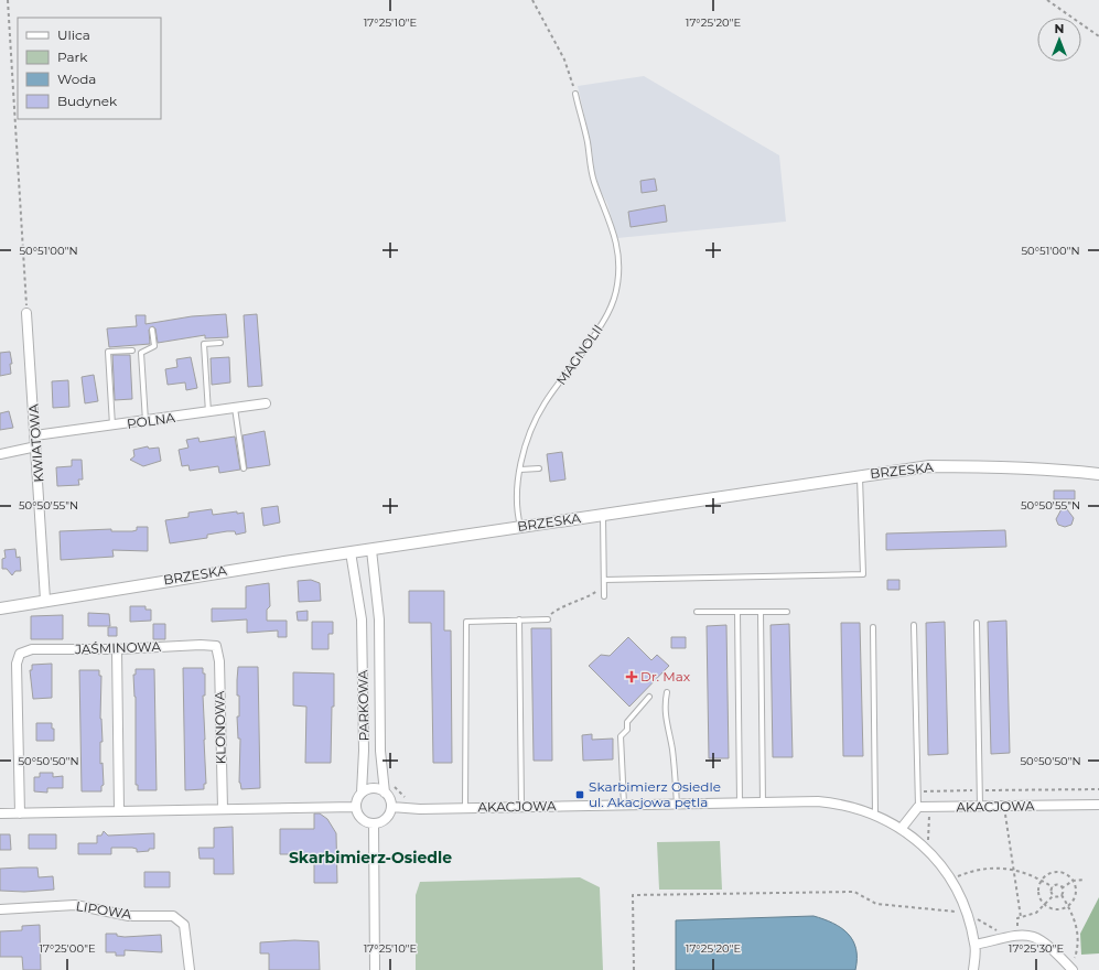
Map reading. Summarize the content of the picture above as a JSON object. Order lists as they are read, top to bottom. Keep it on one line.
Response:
{"streets":{"street":["POLNA","KWIATOWA","BRZESKA","JAŚMINOWA","PARKOWA","KLONOWA","AKACJOWA","LIPOWA"],"lane":["MAGNOLII"]},"crossings":[["MAGNOLII","BRZESKA"],["POLNA","KWIATOWA"],["KWIATOWA","BRZESKA"],["BRZESKA","PARKOWA"],["JAŚMINOWA","KLONOWA"],["PARKOWA","AKACJOWA"]],"districts":["Skarbimierz-Osiedle"],"places":{"health":["Dr. Max"],"transit":["Skarbimierz Osiedle ul. Akacjowa pętla"]},"legend":["Ulica","Park","Woda","Budynek"],"north":"top","coordinates":["17°25'10\"E","17°25'20\"E","50°51'00\"N","50°50'55\"N","50°50'50\"N","17°25'00\"E","17°25'30\"E"]}
